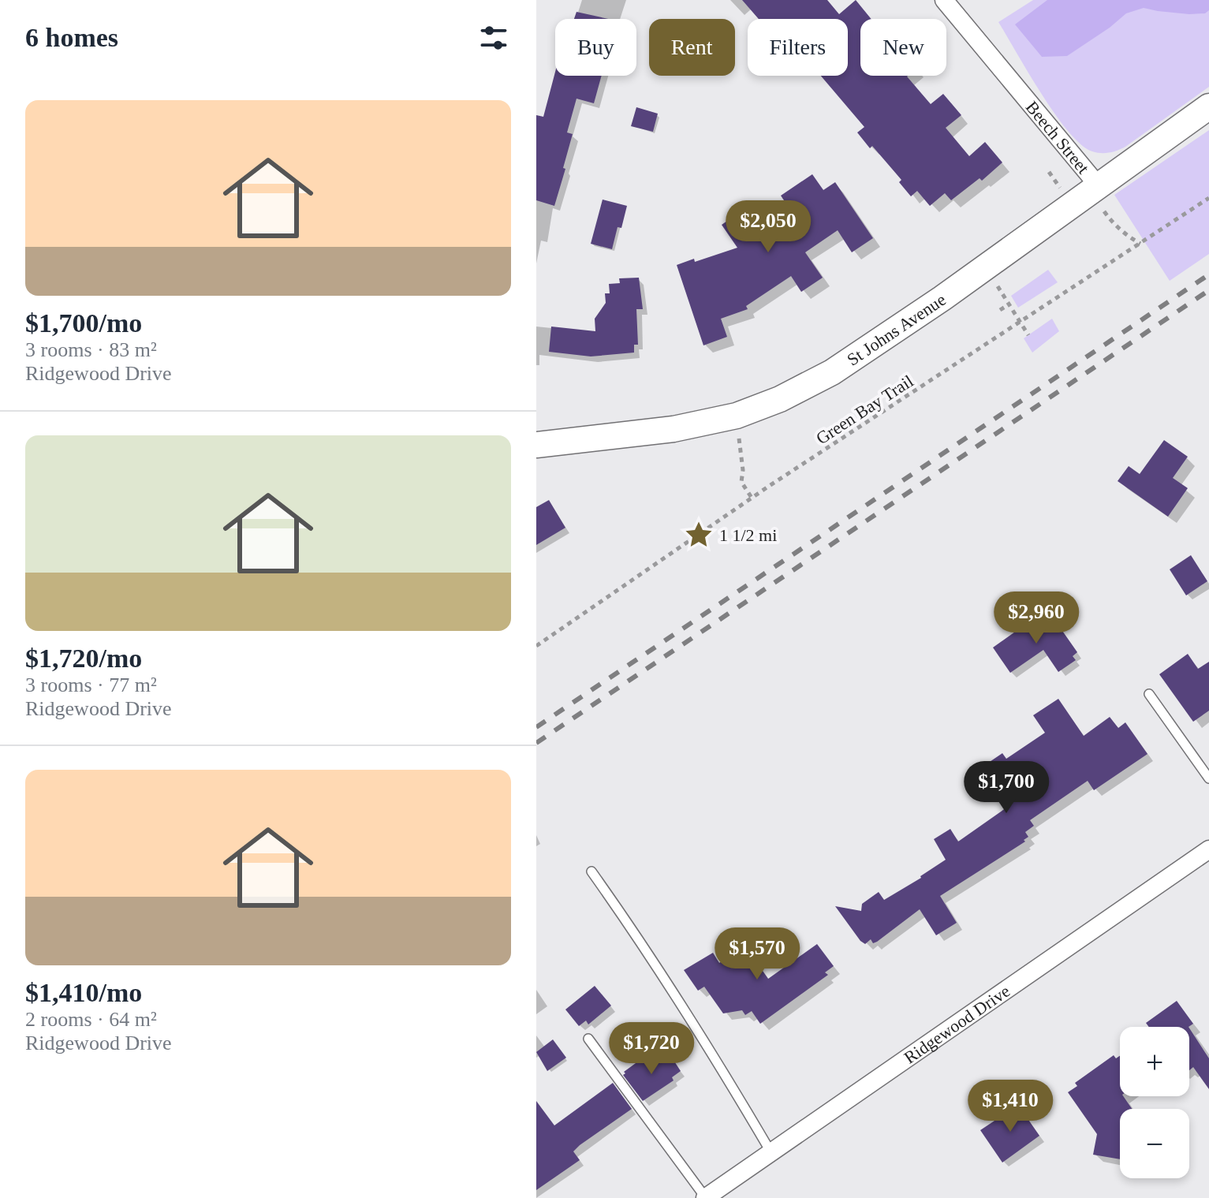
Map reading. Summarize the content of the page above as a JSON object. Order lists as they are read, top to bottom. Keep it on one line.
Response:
{"streets":{"street":["Beech Street","St Johns Avenue","Ridgewood Drive"],"path":["Green Bay Trail"]},"crossings":[["Beech Street","St Johns Avenue"]],"places":{"place":["1 1/2 mi"]},"page":{"heading":"6 homes","chip":["Buy","Rent","Filters","New"],"list":[{"name":"$1,700/mo","note":"3 rooms · 83 m² · Ridgewood Drive"},{"name":"$1,720/mo","note":"3 rooms · 77 m² · Ridgewood Drive"},{"name":"$1,410/mo","note":"2 rooms · 64 m² · Ridgewood Drive"}],"price":["$2,050","$2,960","$1,700","$1,570","$1,720","$1,410"],"map_buttons":["+","−"]}}
